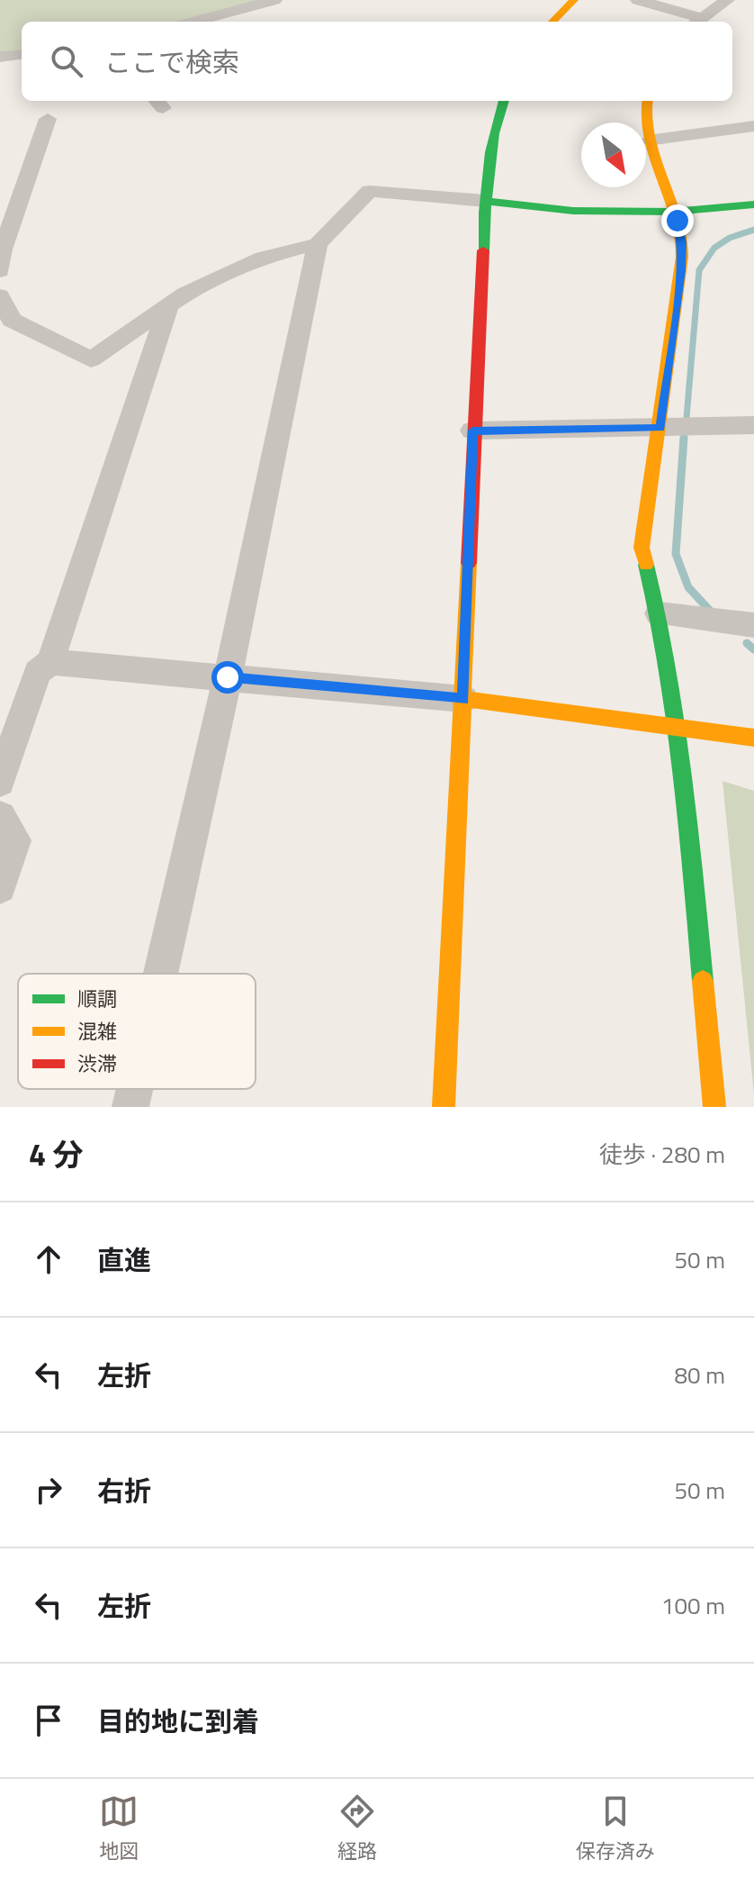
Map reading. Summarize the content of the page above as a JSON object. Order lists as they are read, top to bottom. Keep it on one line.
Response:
{"legend":["順調","混雑","渋滞"],"north":"bottom right","page":{"search":"ここで検索","heading":["4 分","徒歩 · 280 m"],"list":[["直進","50 m"],["左折","80 m"],["右折","50 m"],["左折","100 m"],"目的地に到着"],"nav":["地図","経路","保存済み"]}}
